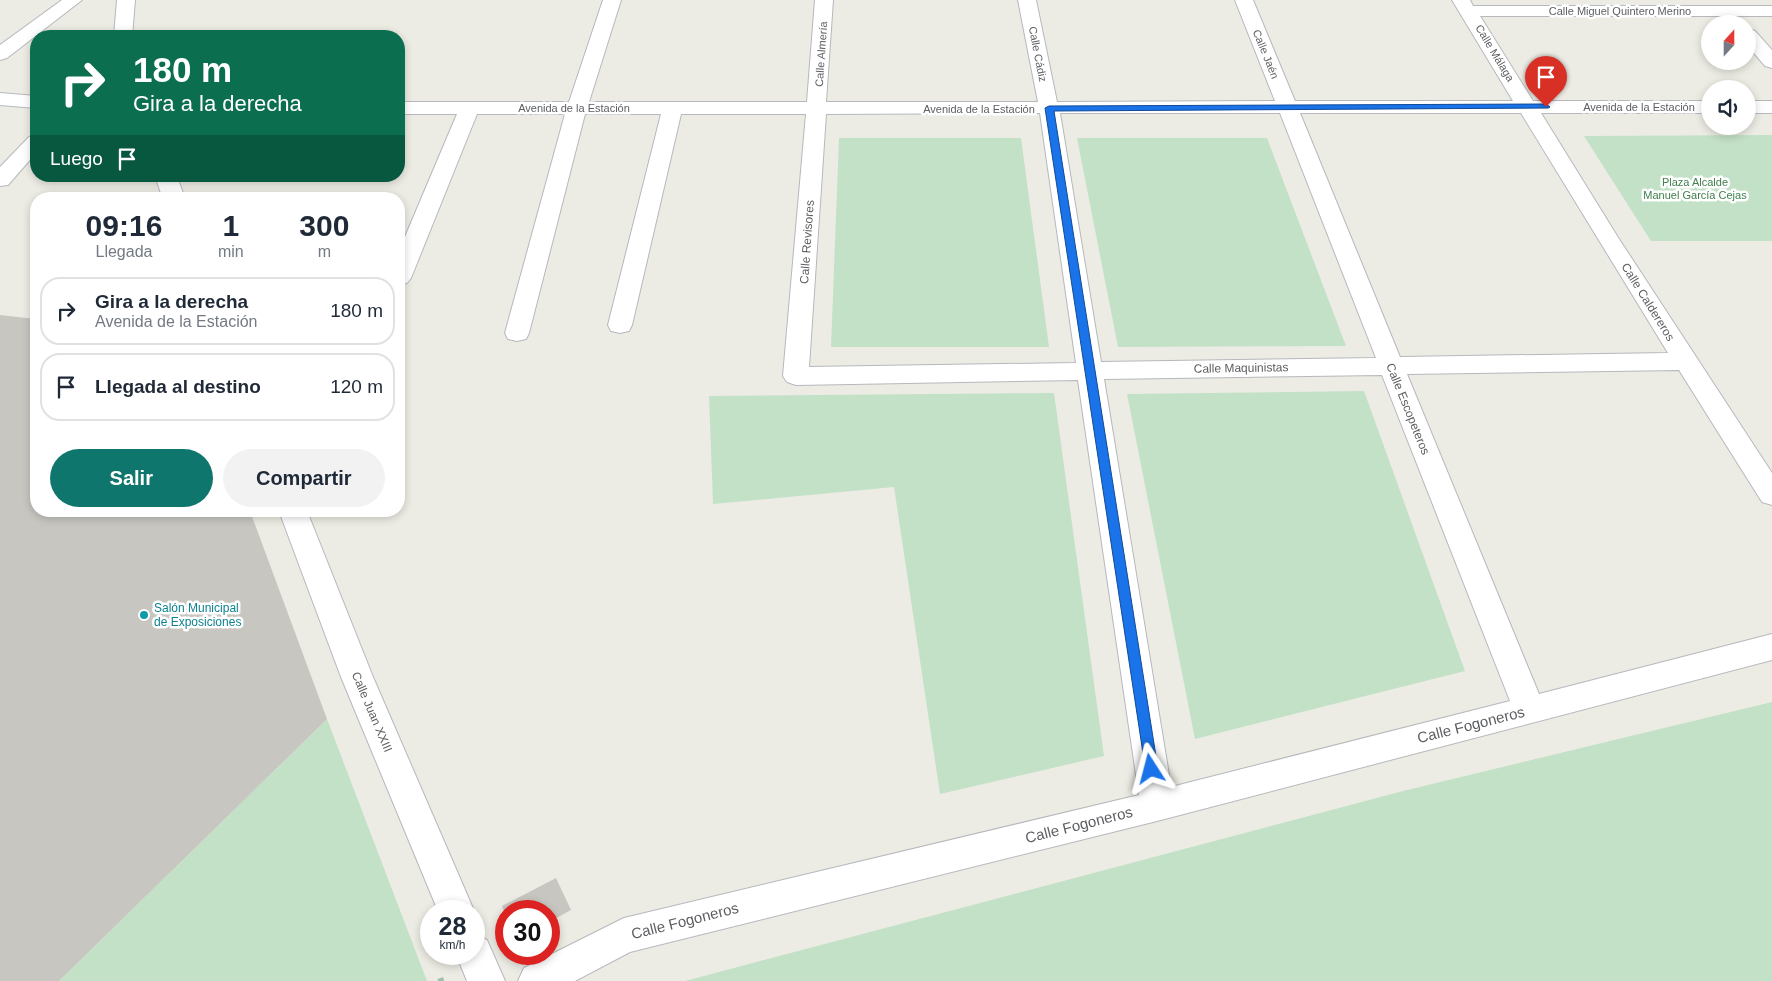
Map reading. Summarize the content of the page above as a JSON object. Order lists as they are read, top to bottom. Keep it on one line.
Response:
{"streets":{"street":["Calle Miguel Quintero Merino","Calle Málaga","Calle Almería","Calle Cádiz","Calle Jaén","Avenida de la Estación","Calle Revisores","Calle Caldereros","Calle Maquinistas","Calle Escopeteros","Calle Juan XXIII","Calle Fogoneros"]},"crossings":[["Calle Miguel Quintero Merino","Calle Málaga"],["Calle Málaga","Avenida de la Estación"],["Calle Málaga","Calle Caldereros"],["Calle Almería","Avenida de la Estación"],["Calle Almería","Calle Revisores"],["Calle Cádiz","Avenida de la Estación"],["Calle Cádiz","Calle Maquinistas"],["Calle Cádiz","Calle Fogoneros"],["Calle Jaén","Avenida de la Estación"],["Calle Jaén","Calle Escopeteros"],["Avenida de la Estación","Calle Revisores"],["Avenida de la Estación","Calle Caldereros"],["Avenida de la Estación","Calle Escopeteros"],["Calle Revisores","Calle Maquinistas"],["Calle Caldereros","Calle Maquinistas"],["Calle Maquinistas","Calle Escopeteros"],["Calle Escopeteros","Calle Fogoneros"]],"parks":["Plaza Alcalde Manuel García Cejas"],"places":["Salón Municipal de Exposiciones"],"north":"top","page":{"turn":["180 m","Gira a la derecha"],"then":"Luego","eta":["09:16","Llegada","1","min","300","m"],"list":[{"name":"Gira a la derecha","note":"Avenida de la Estación","value":"180 m"},{"name":"Llegada al destino","value":"120 m"}],"buttons":["Salir","Compartir"],"speed":"28 km/h","limit":"30"}}
